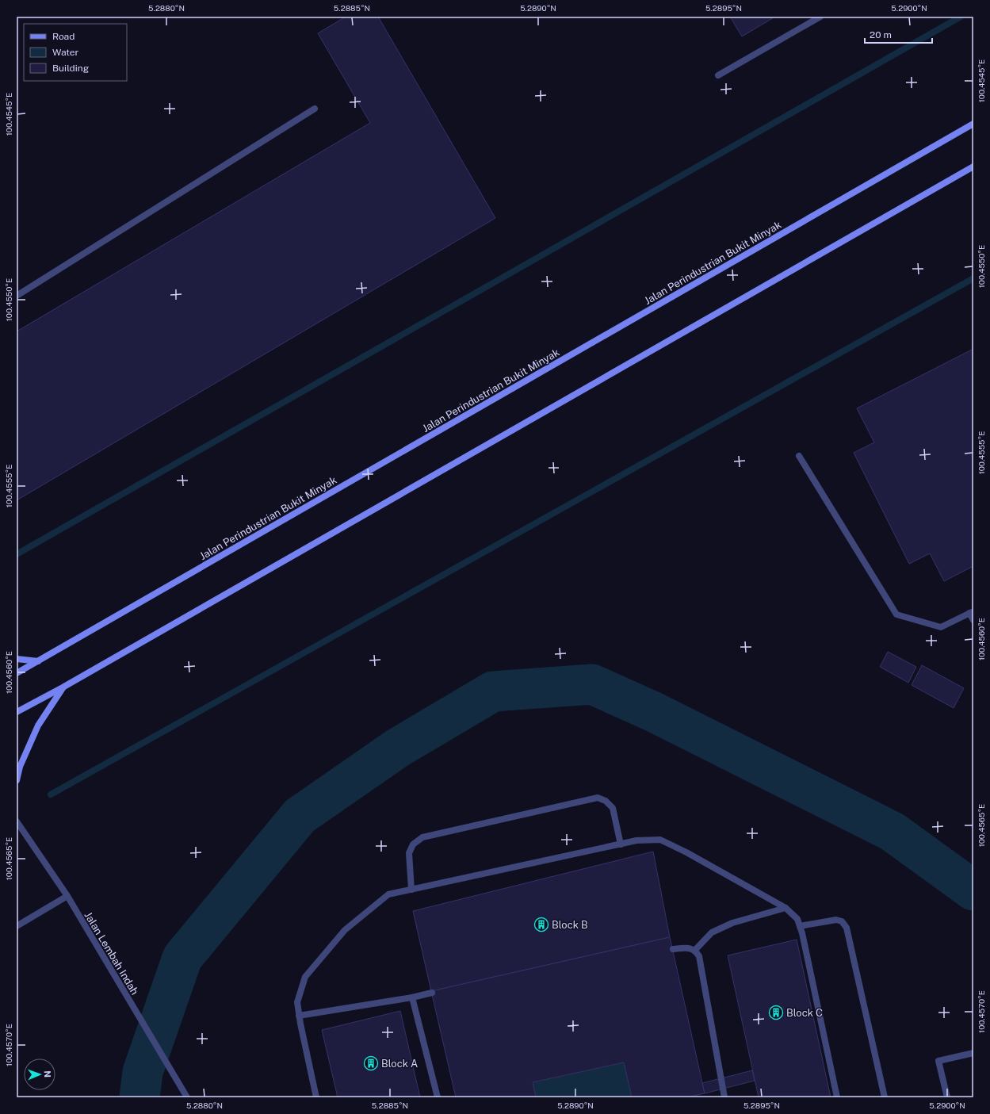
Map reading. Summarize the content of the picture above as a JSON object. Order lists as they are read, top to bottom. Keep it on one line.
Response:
{"streets":{"main road":["Jalan Perindustrian Bukit Minyak"],"street":["Jalan Lembah Indah"]},"places":{"building":["Block B","Block C","Block A"]},"legend":["Road","Water","Building"],"scale_bar":"20 m","north":"right","coordinates":["5.2880°N","5.2885°N","5.2890°N","5.2895°N","5.2900°N","100.4545°E","100.4550°E","100.4555°E","100.4560°E","100.4565°E","100.4570°E"]}
